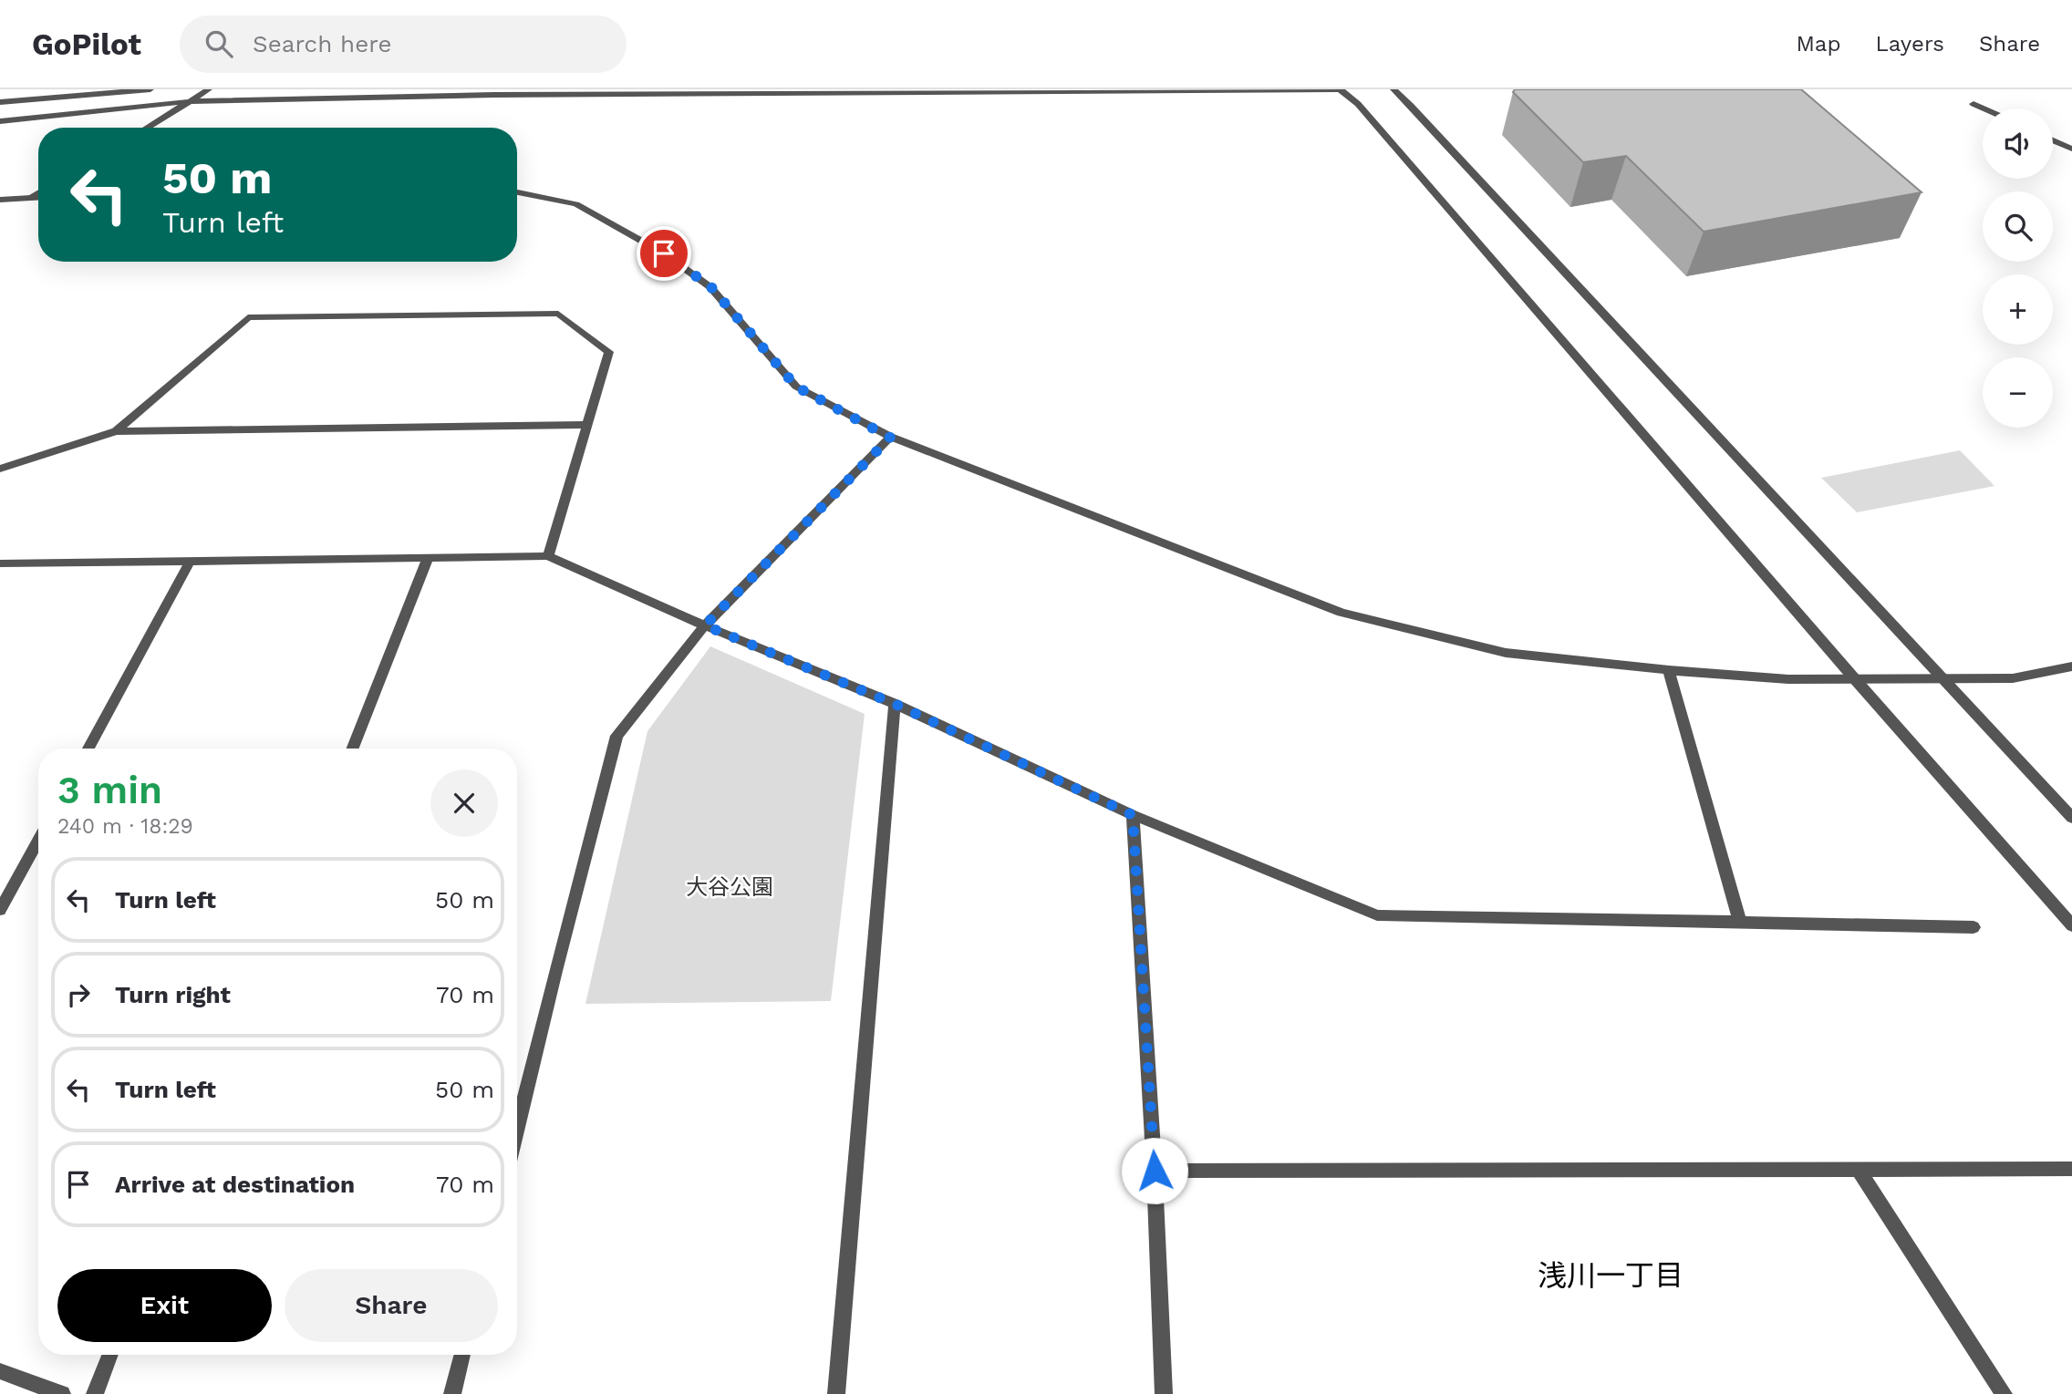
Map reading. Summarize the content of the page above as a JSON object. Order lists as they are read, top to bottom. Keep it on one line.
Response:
{"districts":["浅川一丁目"],"parks":["大谷公園"],"page":{"header":"GoPilot","search":"Search here","nav":["Map","Layers","Share"],"map_buttons":["+","−"],"turn":["50 m","Turn left"],"heading":["3 min","240 m · 18:29"],"list":[{"name":"Turn left","value":"50 m"},{"name":"Turn right","value":"70 m"},{"name":"Turn left","value":"50 m"},{"name":"Arrive at destination","value":"70 m"}],"buttons":["Exit","Share"]}}
